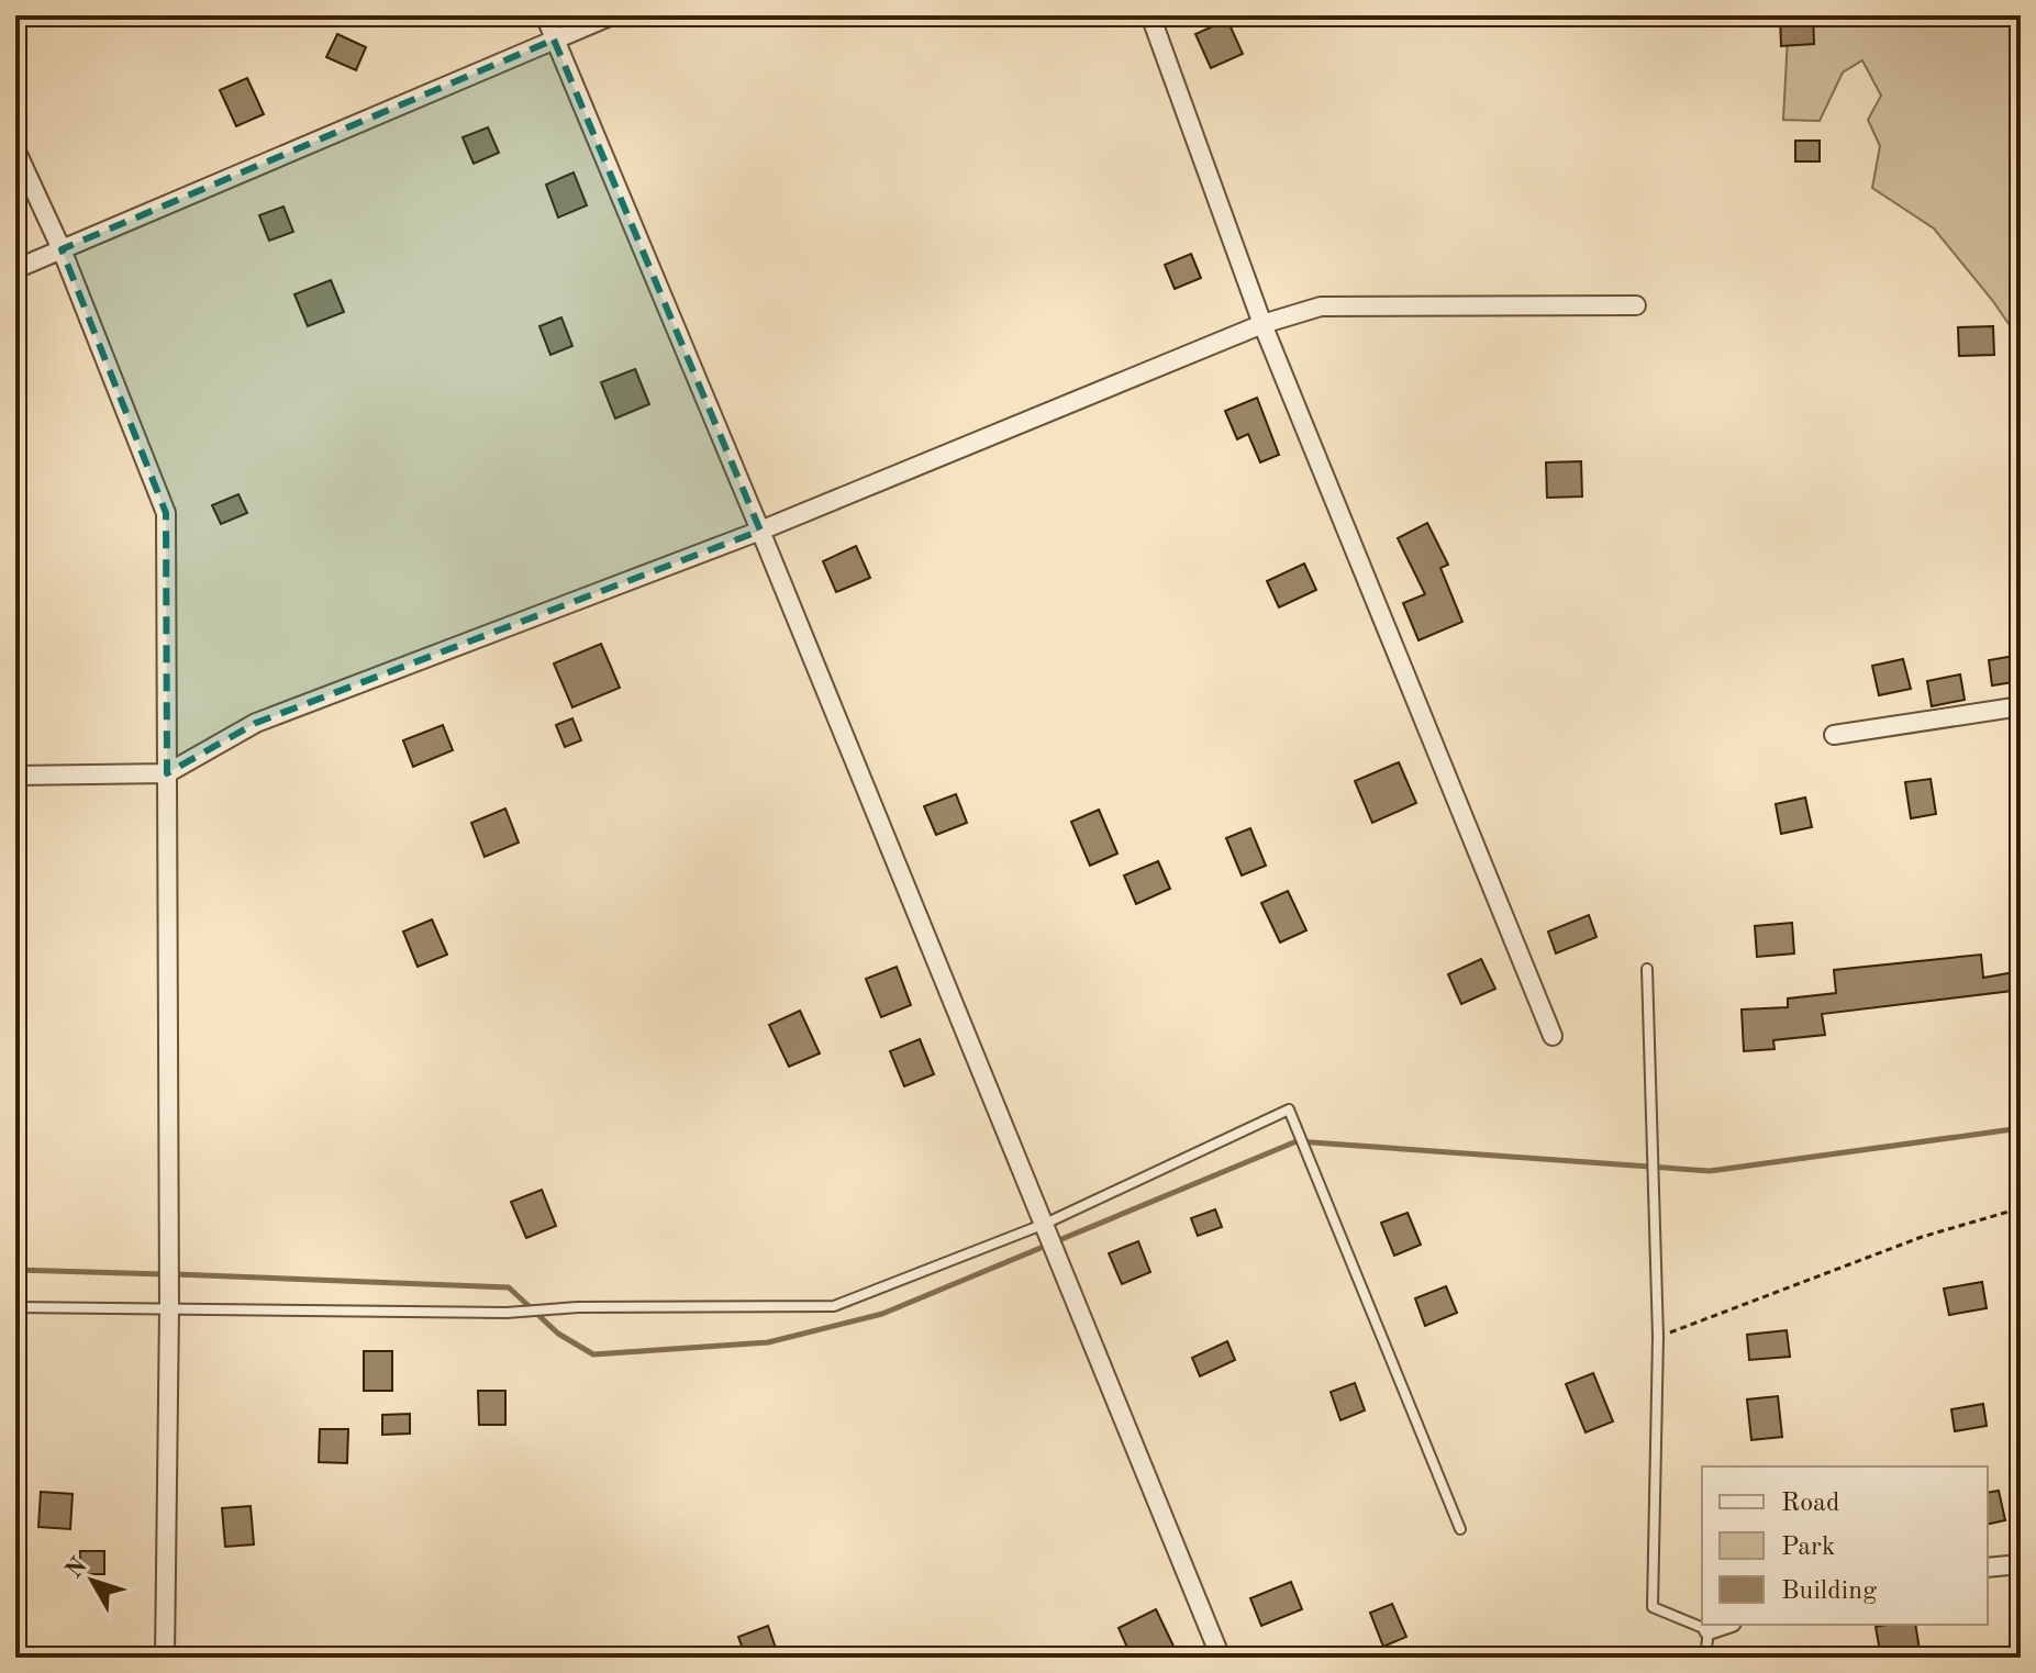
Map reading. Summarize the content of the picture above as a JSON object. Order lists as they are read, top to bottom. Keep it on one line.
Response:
{"legend":["Road","Park","Building"],"north":"top left"}
